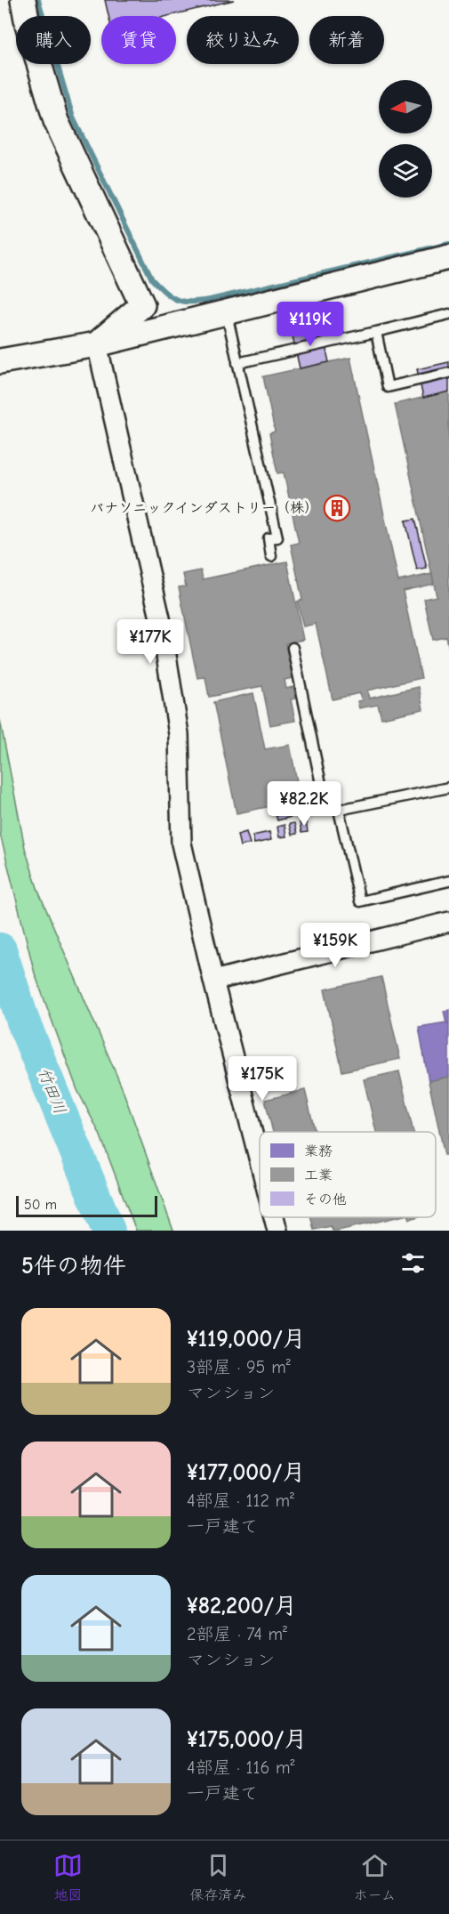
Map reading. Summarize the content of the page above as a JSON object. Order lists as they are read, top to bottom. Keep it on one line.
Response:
{"water":["竹田川"],"places":{"building":["パナソニックインダストリー（株）"]},"legend":["業務","工業","その他"],"scale_bar":"50 m","north":"left","page":{"chip":["購入","賃貸","絞り込み","新着"],"price":["¥119K","¥177K","¥82.2K","¥159K","¥175K"],"scale":"50 m","heading":"5件の物件","list":[{"name":"¥119,000/月","note":"3部屋 · 95 m² · マンション"},{"name":"¥177,000/月","note":"4部屋 · 112 m² · 一戸建て"},{"name":"¥82,200/月","note":"2部屋 · 74 m² · マンション"},{"name":"¥175,000/月","note":"4部屋 · 116 m² · 一戸建て"}],"tabs":["地図","保存済み","ホーム"]}}
